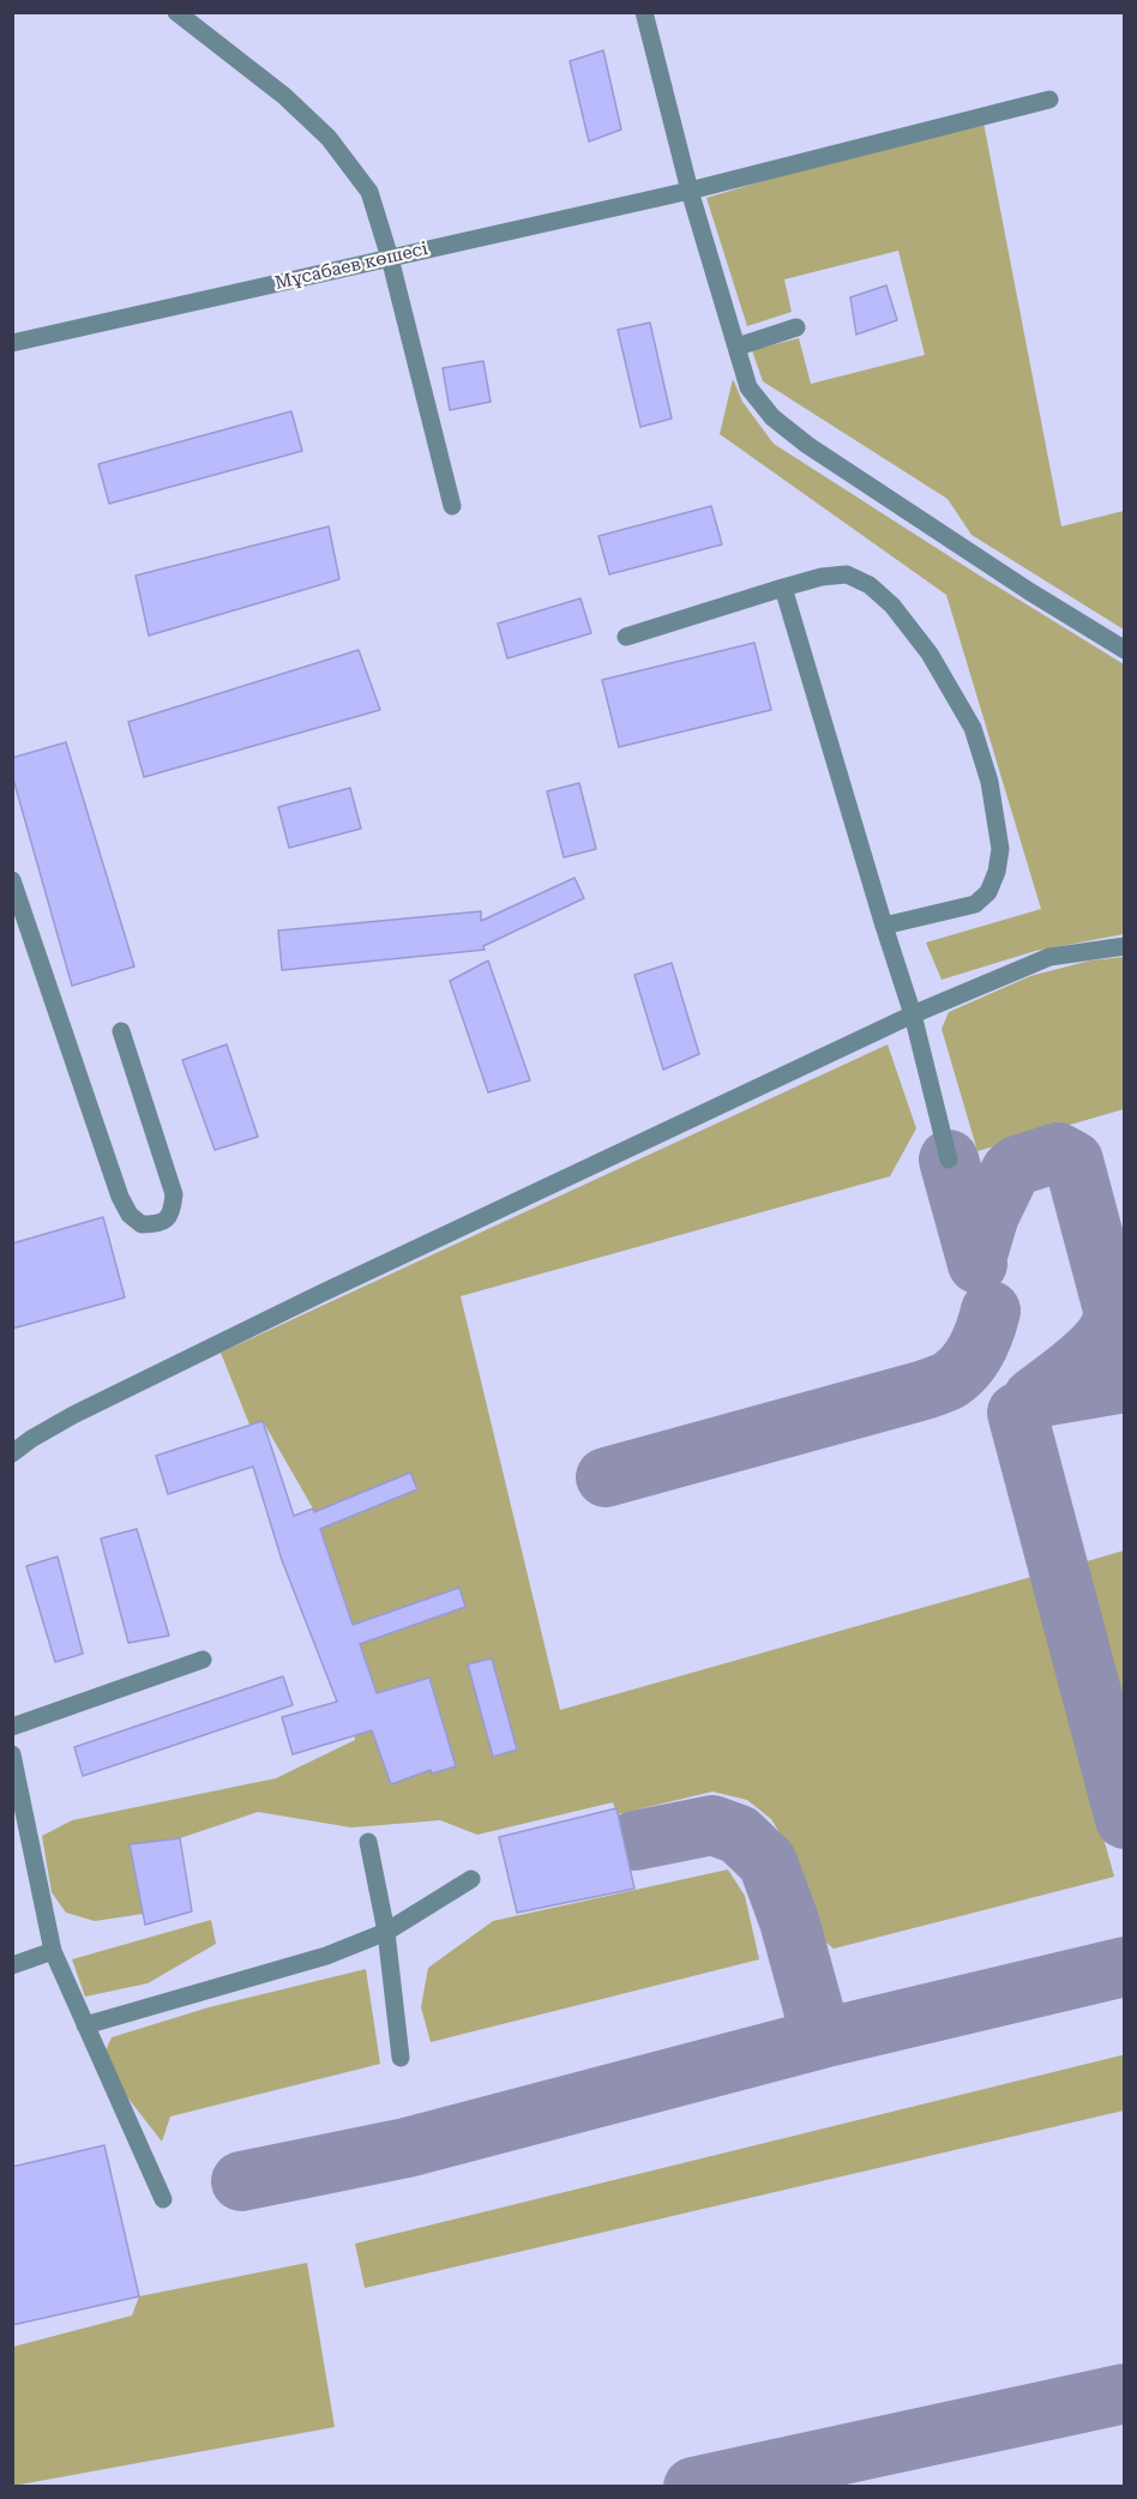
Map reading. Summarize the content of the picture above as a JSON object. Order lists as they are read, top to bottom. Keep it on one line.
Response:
{"streets":{"lane":["Мұсабаев көшесі"]}}
